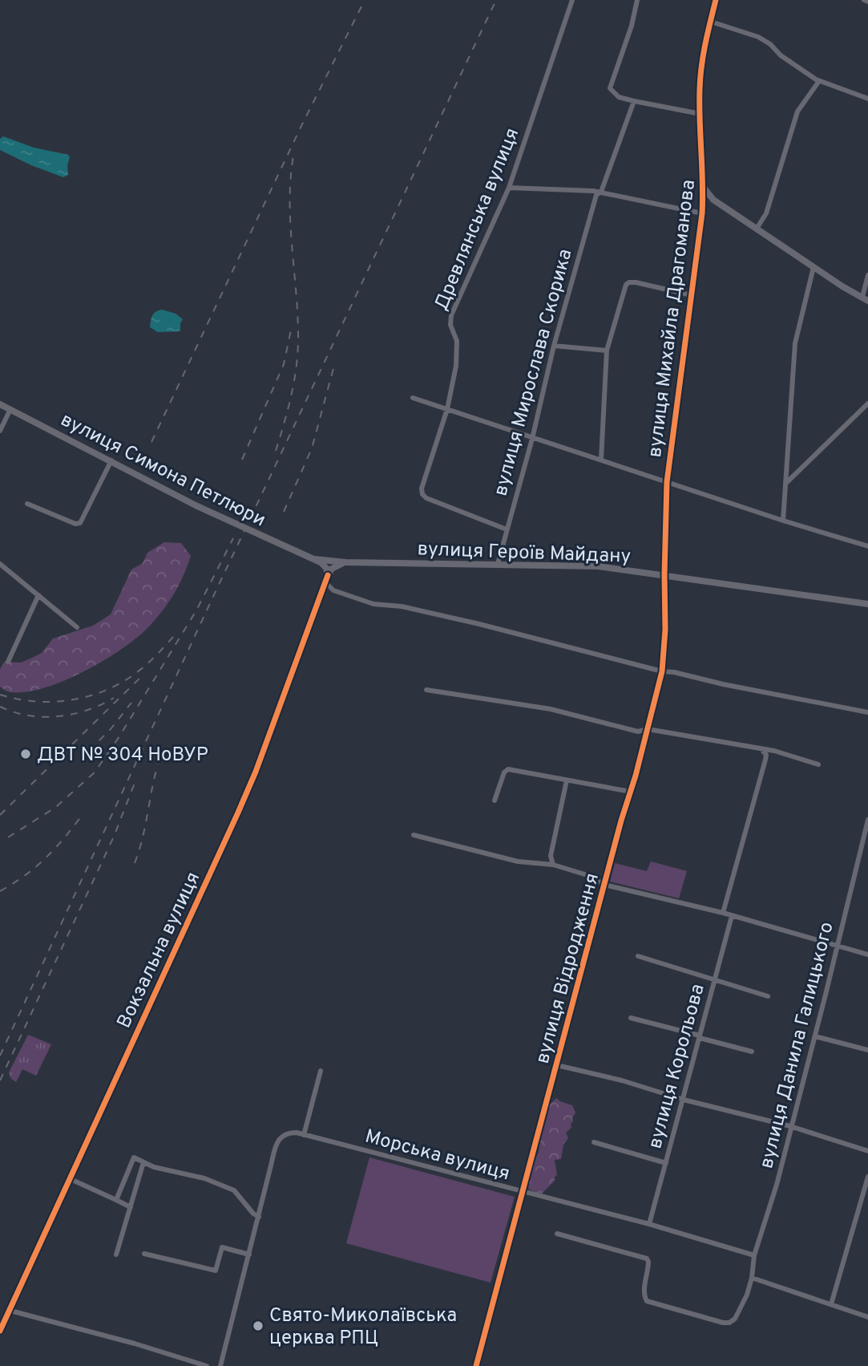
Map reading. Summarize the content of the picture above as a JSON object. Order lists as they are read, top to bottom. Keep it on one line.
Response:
{"streets":{"street":["Древлянська вулиця","вулиця Михайла Драгоманова","вулиця Мирослава Скорика","вулиця Симона Петлюри","вулиця Героїв Майдану","Вокзальна вулиця","вулиця Відродження","вулиця Данила Галицького","вулиця Корольова","Морська вулиця"]},"crossings":[["Древлянська вулиця","вулиця Мирослава Скорика"],["вулиця Михайла Драгоманова","вулиця Героїв Майдану"],["вулиця Михайла Драгоманова","вулиця Відродження"],["вулиця Мирослава Скорика","вулиця Героїв Майдану"],["вулиця Симона Петлюри","вулиця Героїв Майдану"],["вулиця Героїв Майдану","вулиця Відродження"],["вулиця Відродження","Морська вулиця"],["вулиця Данила Галицького","Морська вулиця"],["вулиця Корольова","Морська вулиця"]],"places":["ДВТ № 304 НоВУР","Свято-Миколаївська церква РПЦ"]}
